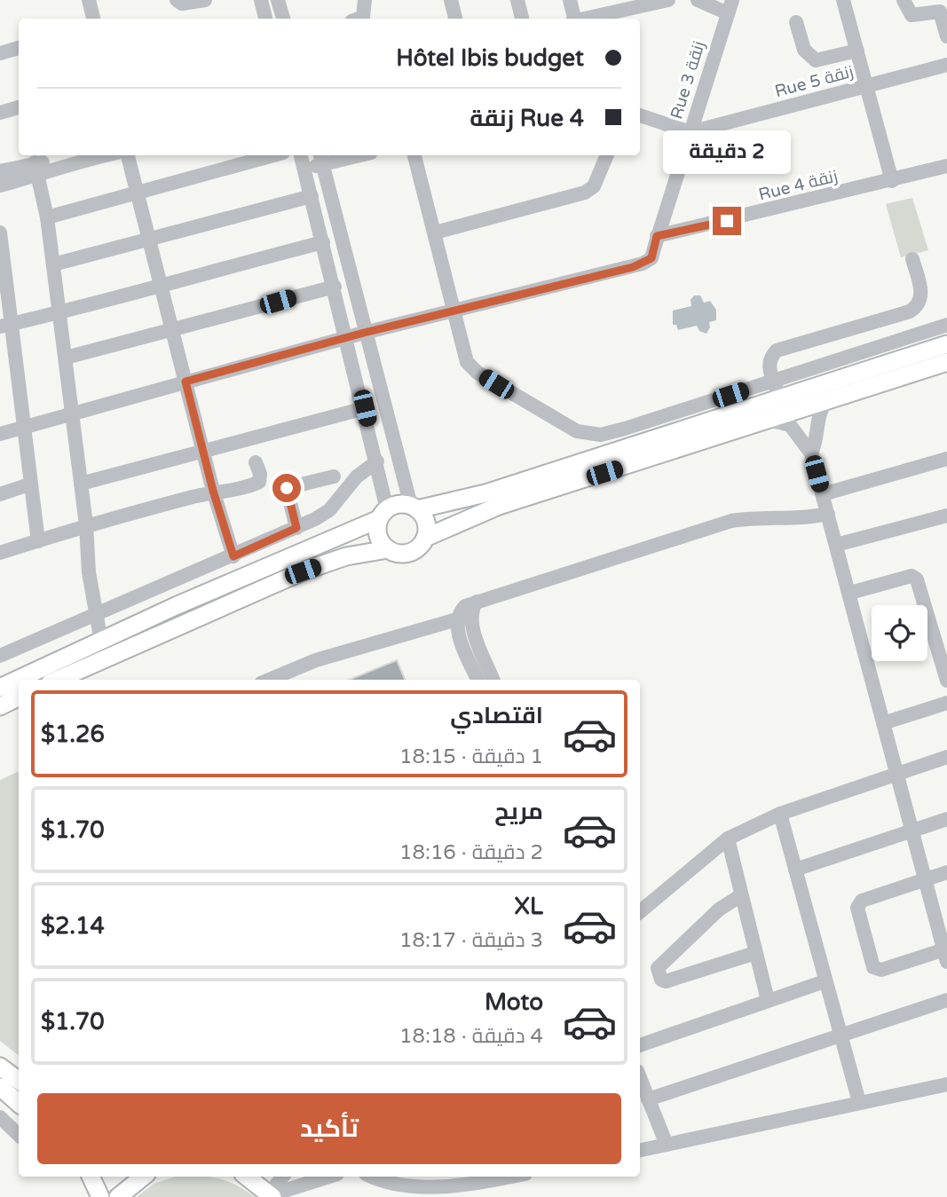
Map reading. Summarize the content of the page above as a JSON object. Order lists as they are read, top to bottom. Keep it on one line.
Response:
{"streets":{"street":["Rue 3 زنقة","Rue 5 زنقة","Rue 4 زنقة"]},"crossings":[["Rue 3 زنقة","Rue 5 زنقة"],["Rue 3 زنقة","Rue 4 زنقة"]],"page":{"banner":["Hôtel Ibis budget","Rue 4 زنقة"],"bubble":"2 دقيقة","list":[{"name":"اقتصادي","note":"1 دقيقة · 18:15","value":"$1.26"},{"name":"مريح","note":"2 دقيقة · 18:16","value":"$1.70"},{"name":"XL","note":"3 دقيقة · 18:17","value":"$2.14"},{"name":"Moto","note":"4 دقيقة · 18:18","value":"$1.70"}],"buttons":"تأكيد"}}
